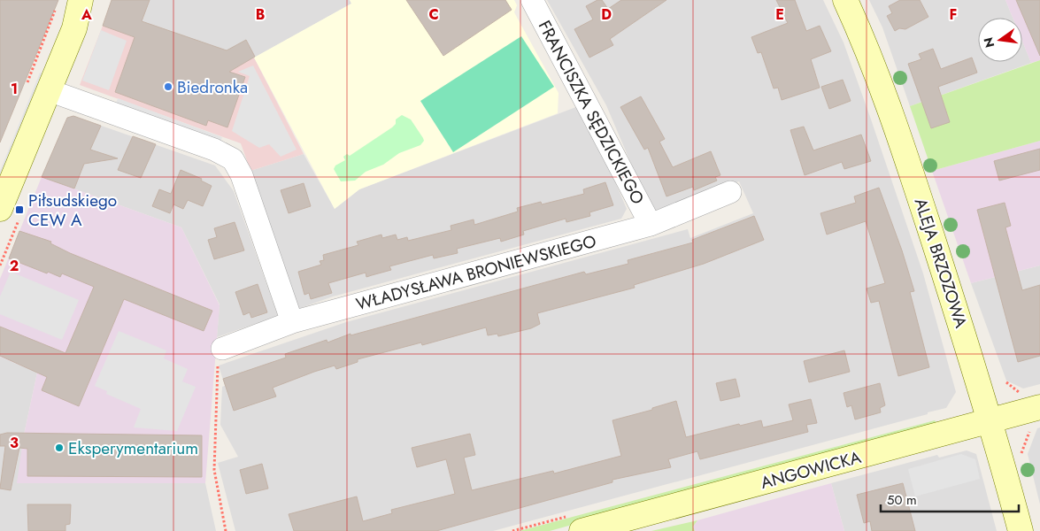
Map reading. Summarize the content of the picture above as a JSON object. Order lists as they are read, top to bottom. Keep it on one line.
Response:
{"streets":{"street":["FRANCISZKA SĘDZICKIEGO","ALEJA BRZOZOWA","WŁADYSŁAWA BRONIEWSKIEGO","ANGOWICKA"]},"crossings":[["FRANCISZKA SĘDZICKIEGO","WŁADYSŁAWA BRONIEWSKIEGO"],["ALEJA BRZOZOWA","ANGOWICKA"]],"places":{"other":["Biedronka","Eksperymentarium"],"transit":["Piłsudskiego CEW A"]},"scale_bar":"50 m","north":"left","grid":{"columns":["A","B","C","D","E","F"],"rows":["1","2","3"]}}
